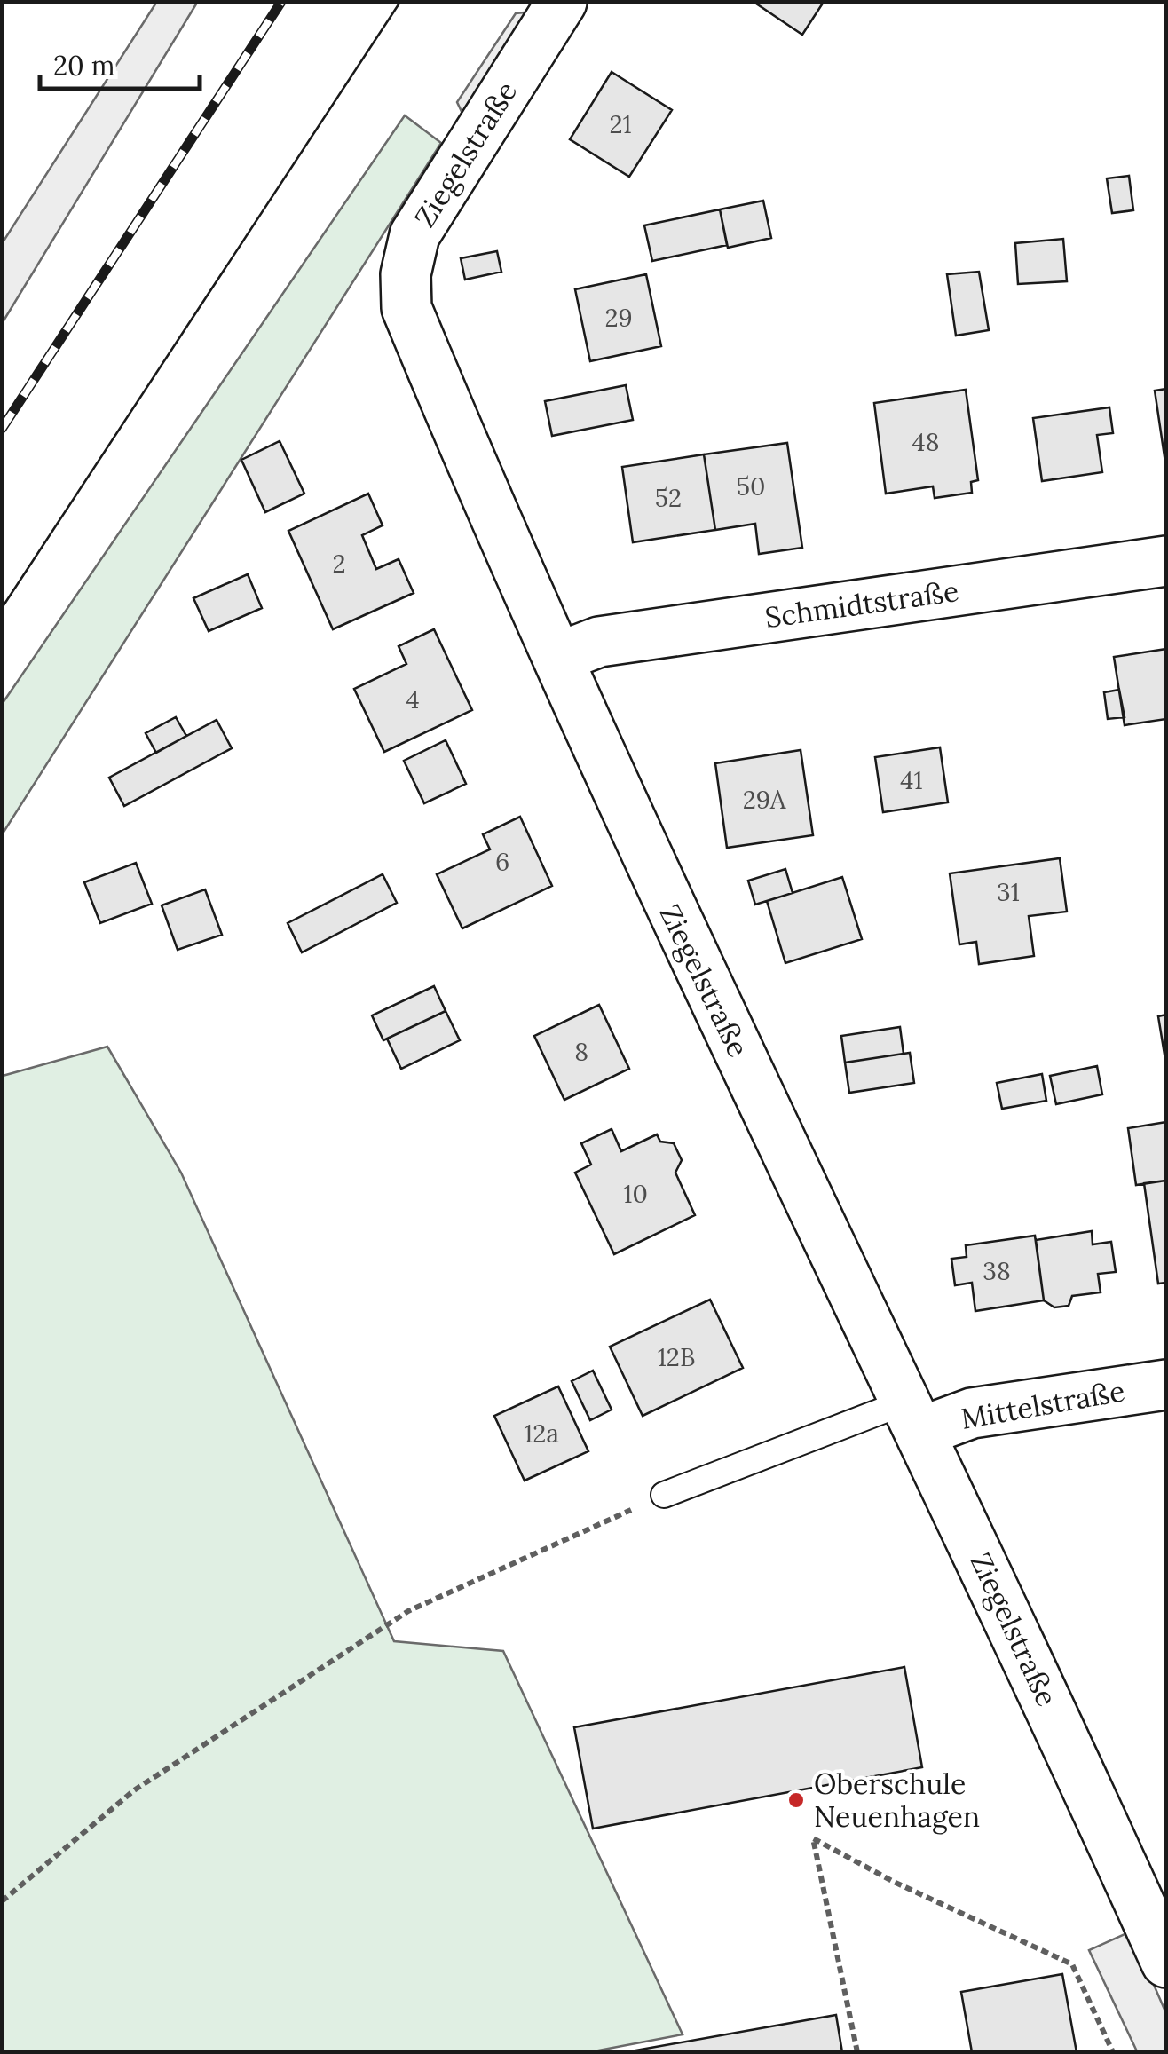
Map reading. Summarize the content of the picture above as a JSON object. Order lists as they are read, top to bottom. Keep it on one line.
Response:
{"streets":{"street":["Ziegelstraße","Schmidtstraße","Mittelstraße"]},"crossings":[["Ziegelstraße","Schmidtstraße"],["Ziegelstraße","Mittelstraße"]],"places":["Oberschule Neuenhagen"],"house_numbers":["21","29","48","50","52","2","4","41","29A","6","31","8","10","38","12B","12a"],"scale_bar":"20 m"}
